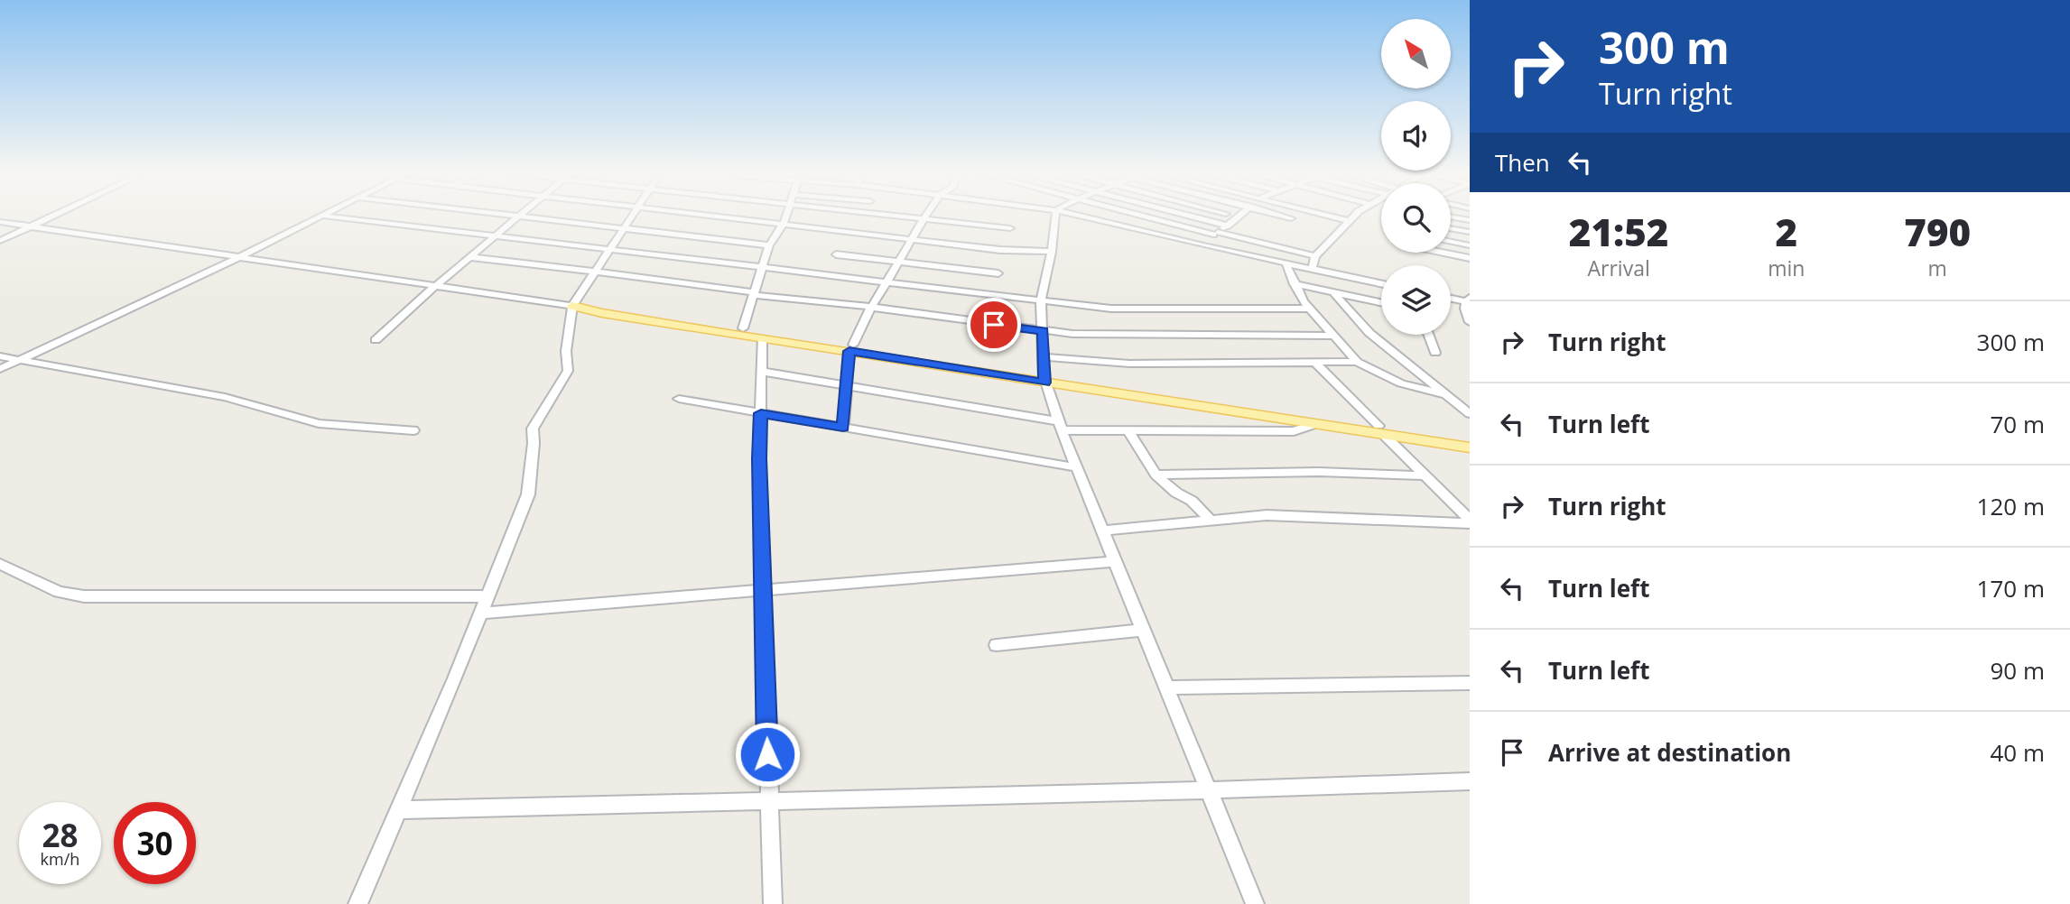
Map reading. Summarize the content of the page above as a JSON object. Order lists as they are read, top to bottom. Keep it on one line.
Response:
{"north":"top left","page":{"turn":["300 m","Turn right"],"then":"Then","eta":["21:52","Arrival","2","min","790","m"],"list":[{"name":"Turn right","value":"300 m"},{"name":"Turn left","value":"70 m"},{"name":"Turn right","value":"120 m"},{"name":"Turn left","value":"170 m"},{"name":"Turn left","value":"90 m"},{"name":"Arrive at destination","value":"40 m"}],"speed":"28 km/h","limit":"30"}}
